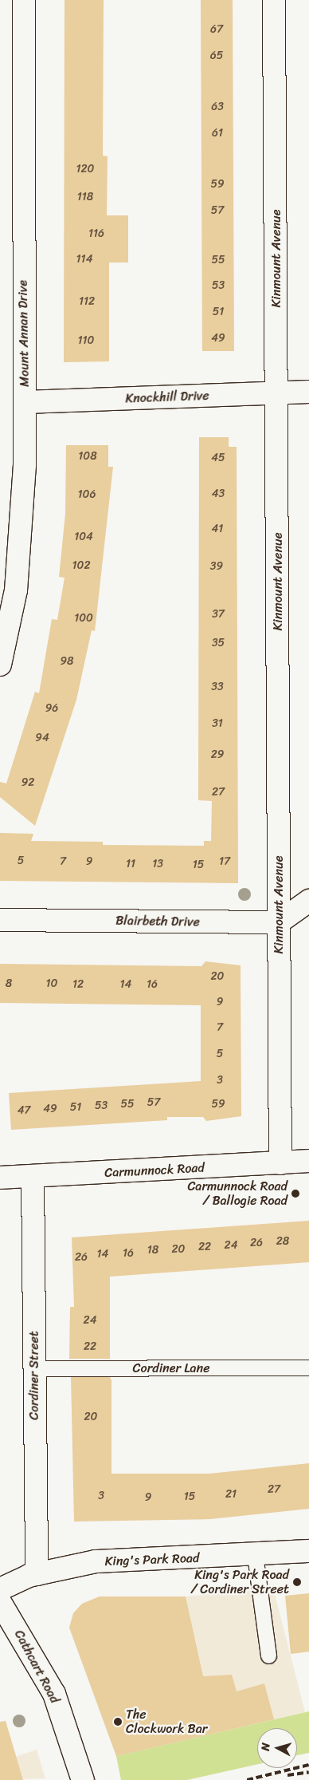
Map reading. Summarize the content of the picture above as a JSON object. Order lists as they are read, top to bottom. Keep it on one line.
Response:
{"streets":{"street":["Kinmount Avenue","Mount Annan Drive","Knockhill Drive","Blairbeth Drive","Carmunnock Road","Cordiner Street","King's Park Road","Cathcart Road"],"lane":["Cordiner Lane"]},"crossings":[["Kinmount Avenue","Knockhill Drive"],["Kinmount Avenue","Blairbeth Drive"],["Kinmount Avenue","Carmunnock Road"],["Mount Annan Drive","Knockhill Drive"],["Carmunnock Road","Cordiner Street"],["Cordiner Lane","Cordiner Street"],["Cordiner Street","King's Park Road"]],"places":["Carmunnock Road / Ballogie Road","King's Park Road / Cordiner Street","The Clockwork Bar"],"house_numbers":["67","65","63","61","120","59","118","57","116","114","55","53","112","51","49","110","108","45","43","106","41","104","102","39","37","100","35","98","33","96","31","94","29","92","27","5","7","9","17","11","13","15","20","8","10","12","14","16","9","7","5","3","57","55","59","53","51","49","47","28","26","24","22","20","18","16","14","26","24","22","20","27","21","3","15","9"],"north":"left"}
